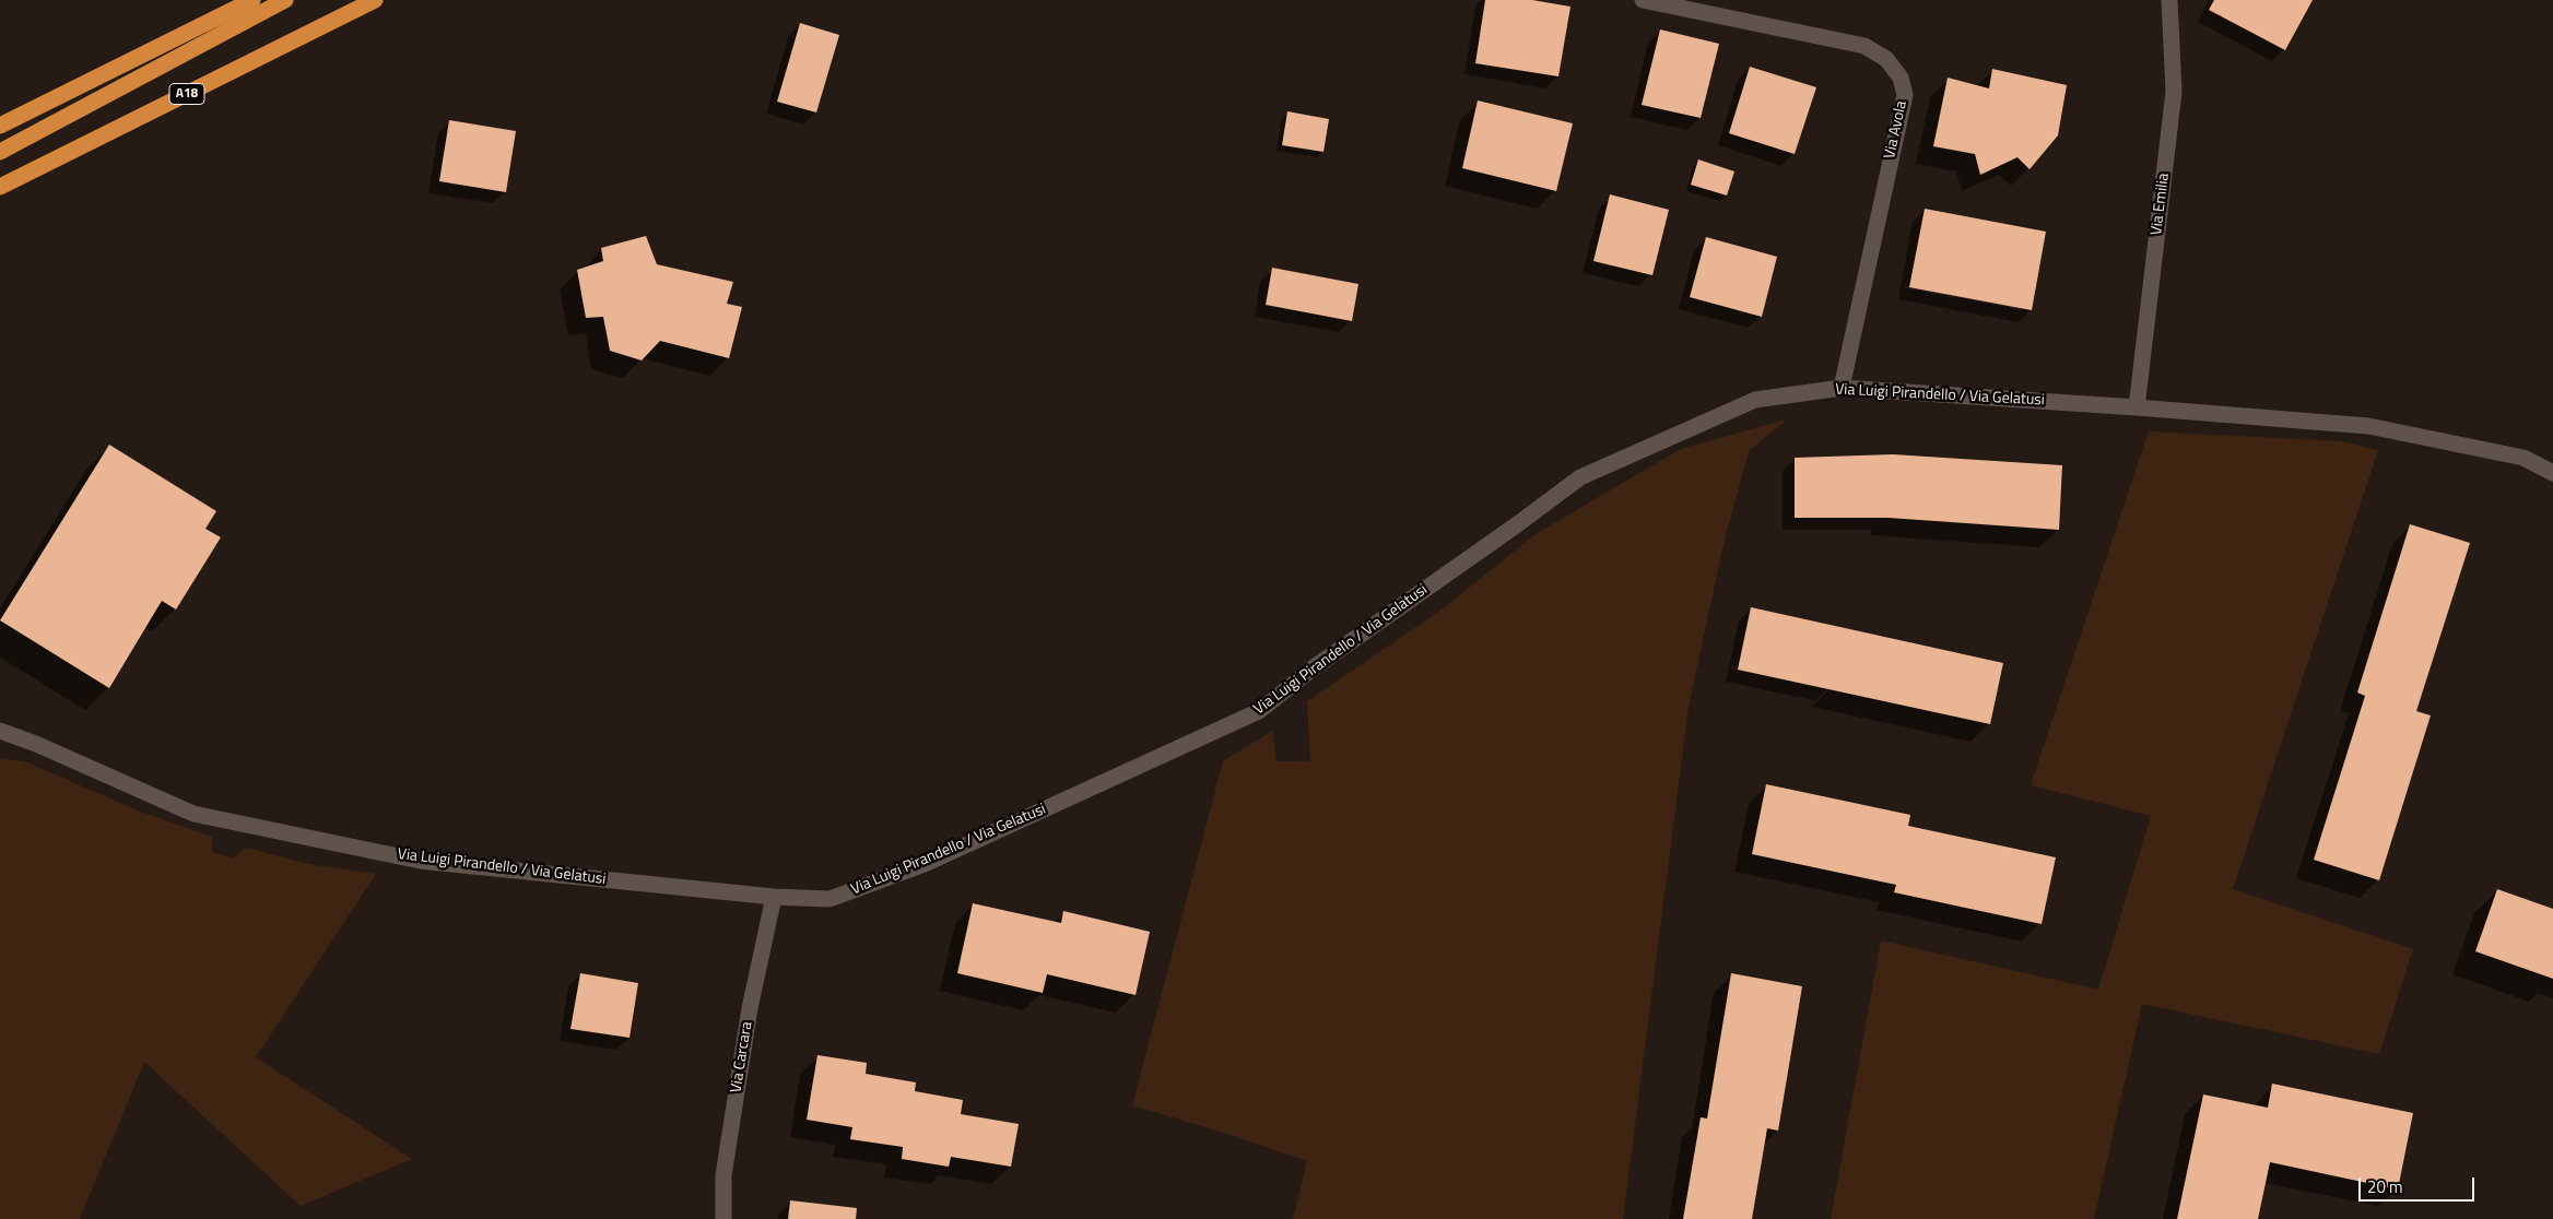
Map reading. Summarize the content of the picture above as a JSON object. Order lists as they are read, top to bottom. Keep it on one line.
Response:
{"streets":{"highway":["A18"],"street":["Via Avola","Via Emilia","Via Luigi Pirandello / Via Gelatusi","Via Carcara"]},"crossings":[["Via Avola","Via Luigi Pirandello / Via Gelatusi"],["Via Emilia","Via Luigi Pirandello / Via Gelatusi"],["Via Luigi Pirandello / Via Gelatusi","Via Carcara"]],"scale_bar":"20 m"}
